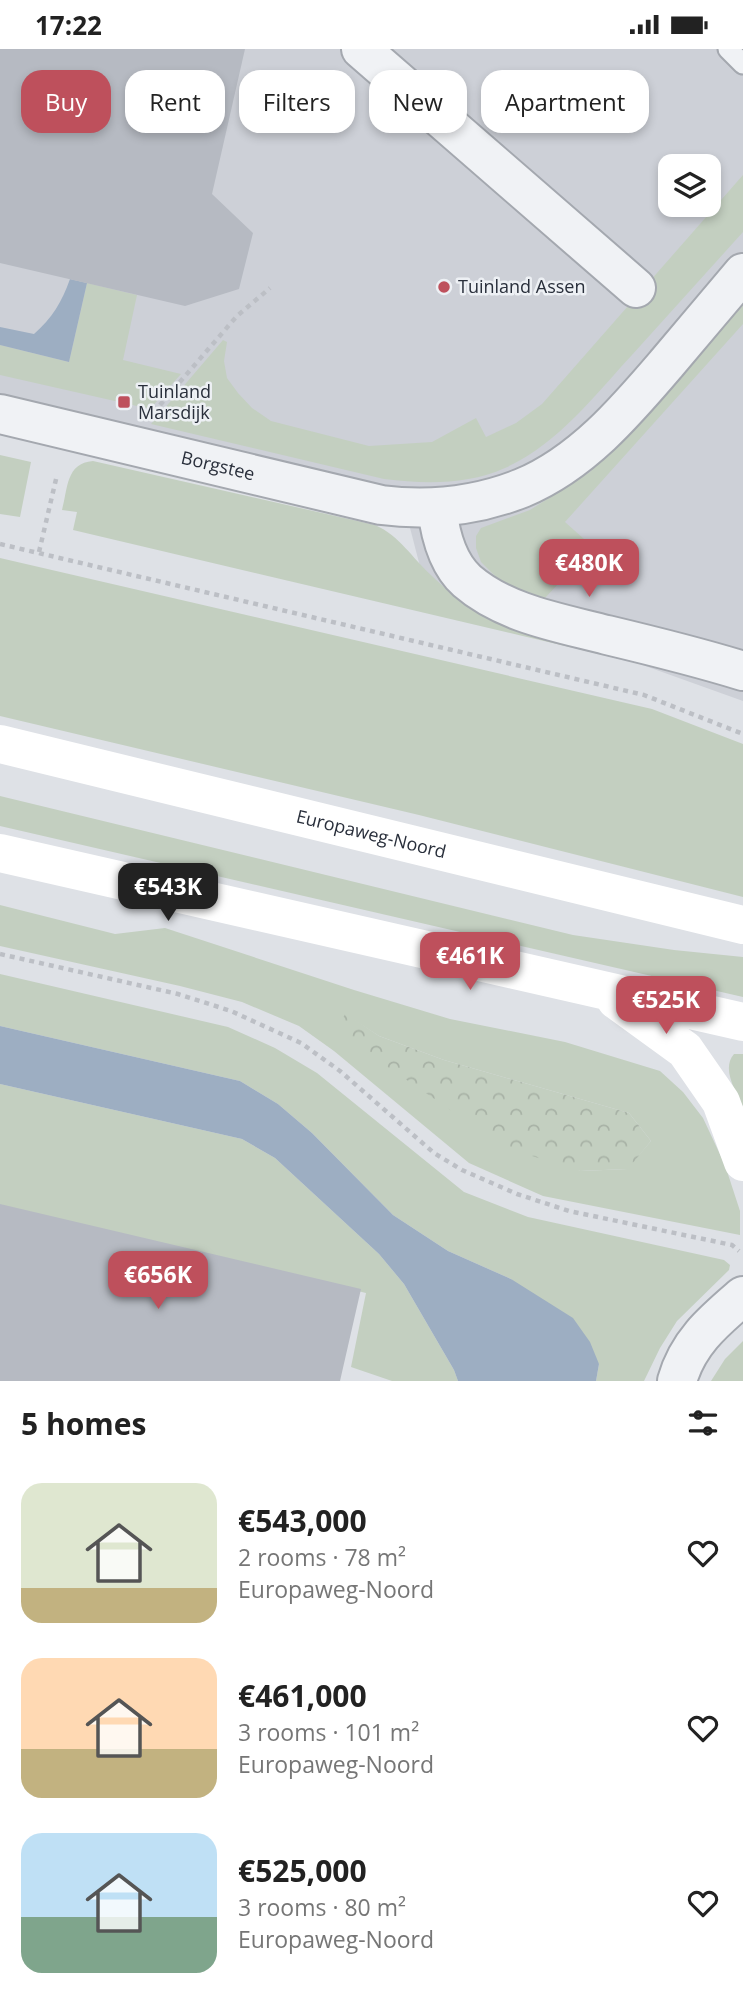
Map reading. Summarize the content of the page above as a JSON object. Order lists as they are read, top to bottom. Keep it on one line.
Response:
{"streets":{"main road":["Europaweg-Noord"],"street":["Borgstee"]},"places":{"other":["Tuinland Assen"],"transit":["Tuinland Marsdijk"]},"page":{"status":"17:22","chip":["Buy","Rent","Filters","New","Apartment"],"price":["€480K","€543K","€461K","€525K","€656K"],"heading":"5 homes","list":[{"name":"€543,000","note":"2 rooms · 78 m² · Europaweg-Noord"},{"name":"€461,000","note":"3 rooms · 101 m² · Europaweg-Noord"},{"name":"€525,000","note":"3 rooms · 80 m² · Europaweg-Noord"}]}}
